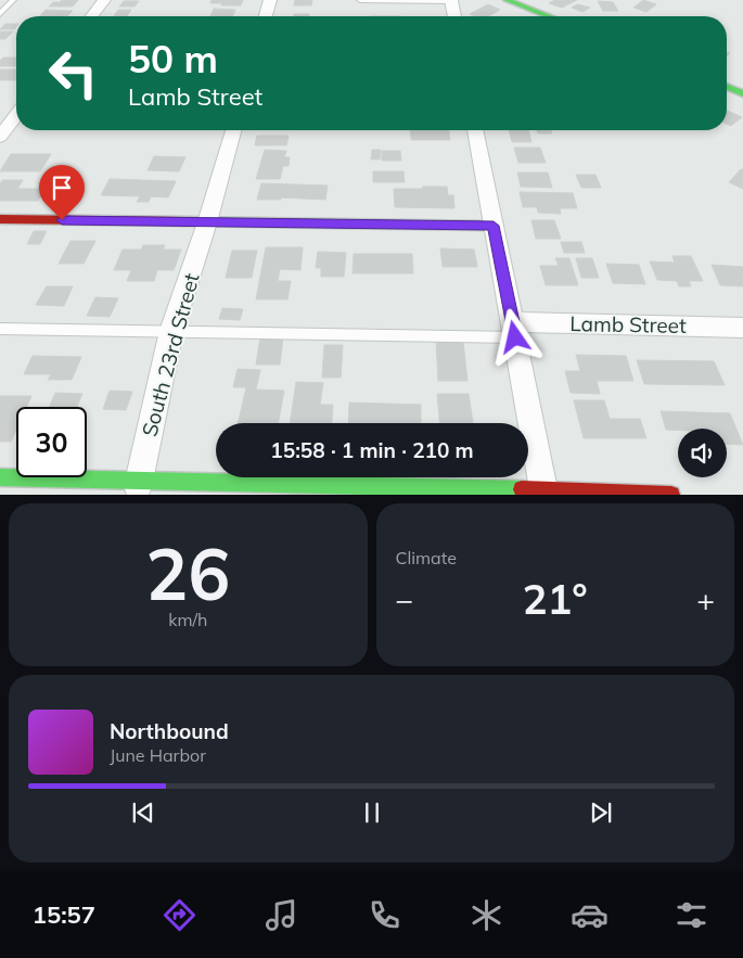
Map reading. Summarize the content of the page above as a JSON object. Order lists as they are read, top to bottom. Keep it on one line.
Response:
{"streets":{"street":["Lamb Street","South 23rd Street"]},"page":{"turn":["50 m","Lamb Street"],"limit":"30","trip":"15:58 · 1 min · 210 m","tile":[["26","km/h"],"Climate"],"heat":["−","21°","+"],"song":["Northbound","June Harbor"],"tabs":"15:57"}}
